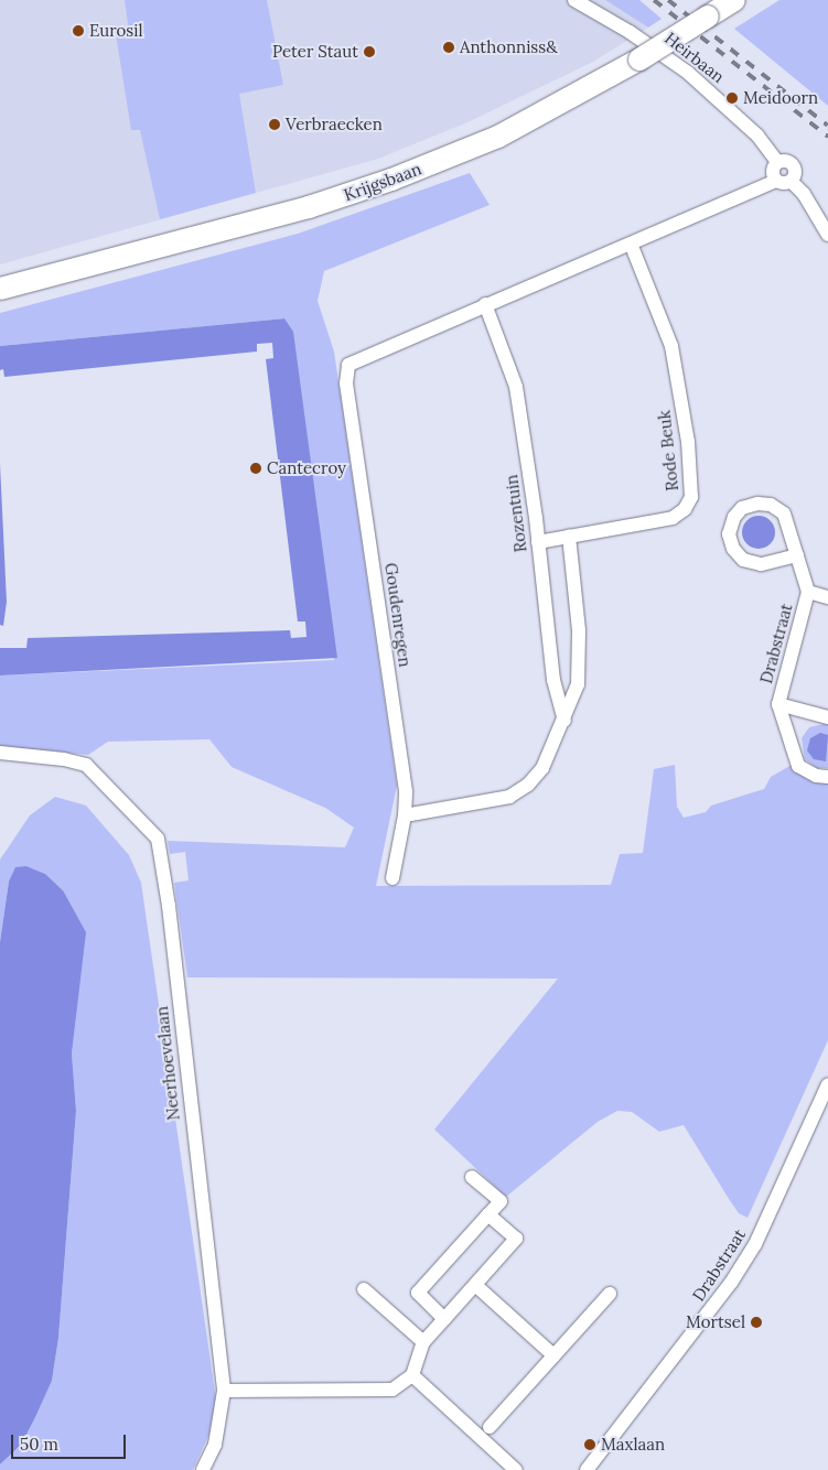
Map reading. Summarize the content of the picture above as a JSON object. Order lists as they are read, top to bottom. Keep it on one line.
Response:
{"streets":{"main road":["Krijgsbaan"],"street":["Heirbaan","Rode Beuk","Rozentuin","Goudenregen","Drabstraat","Neerhoevelaan"]},"crossings":[["Rode Beuk","Rozentuin"],["Rozentuin","Goudenregen"]],"places":["Eurosil","Anthonniss&","Peter Staut","Meidoorn","Verbraecken","Cantecroy","Mortsel","Maxlaan"],"scale_bar":"50 m"}
